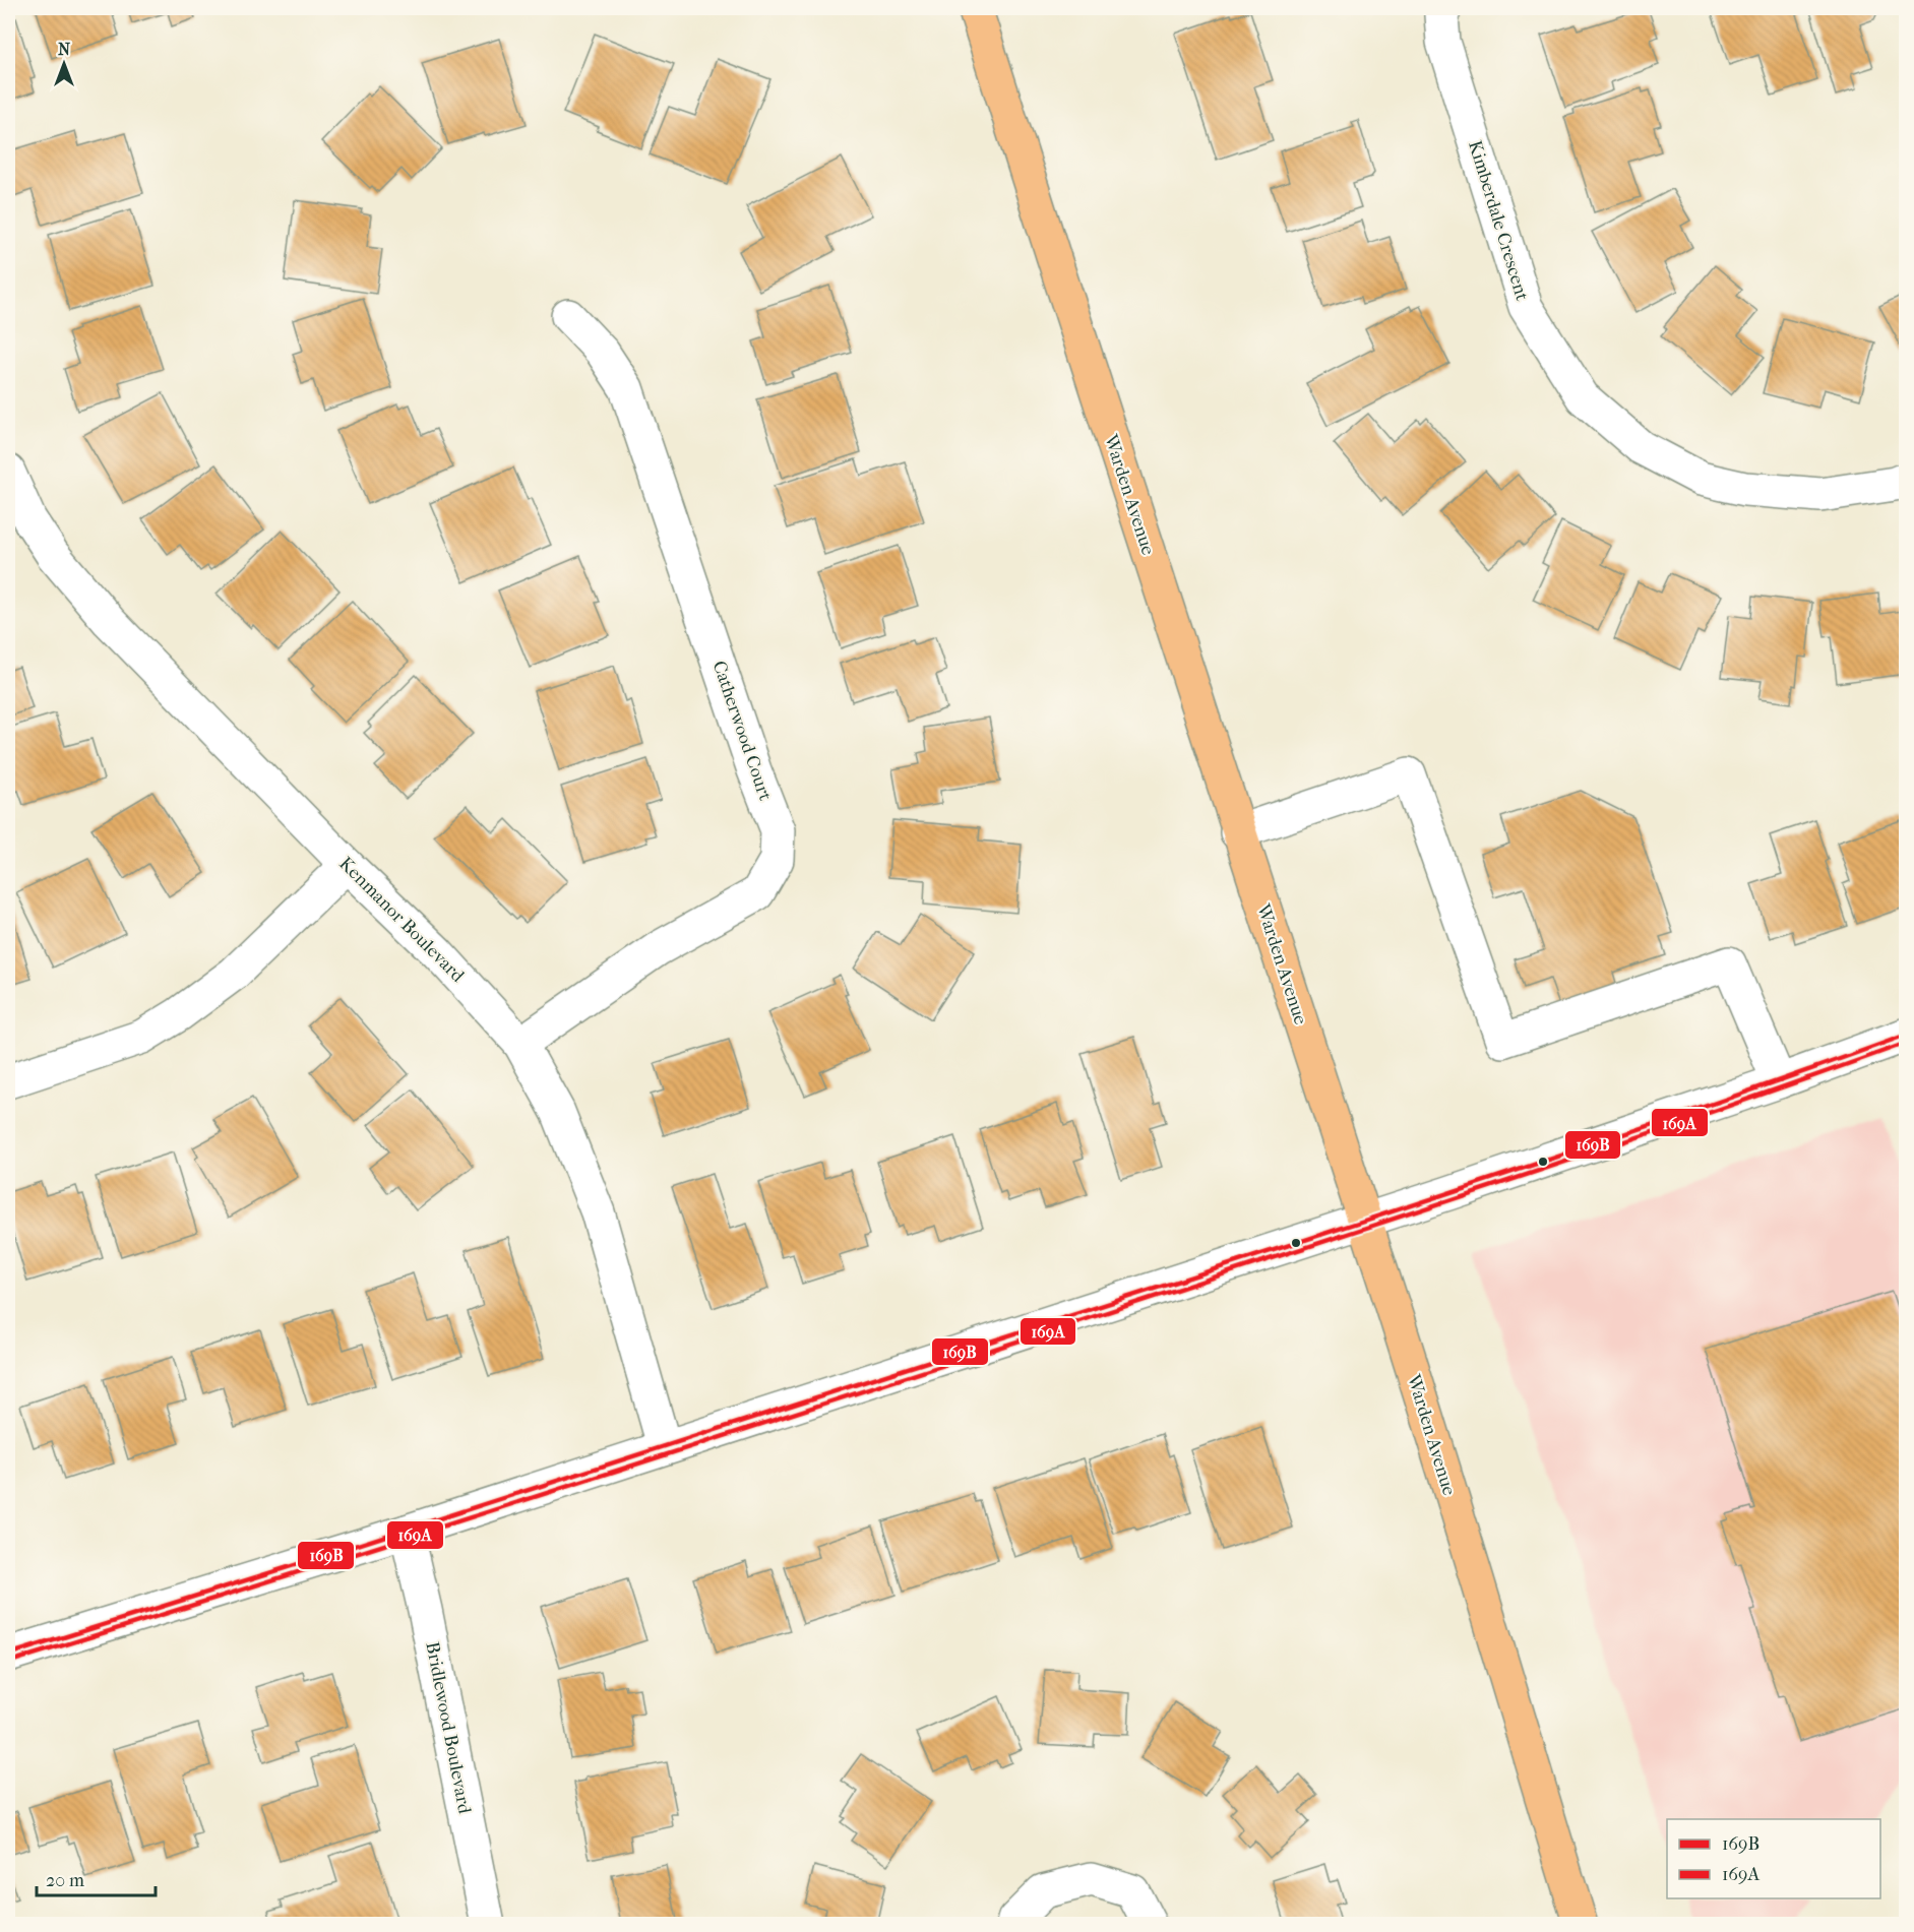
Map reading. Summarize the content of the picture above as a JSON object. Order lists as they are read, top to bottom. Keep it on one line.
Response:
{"streets":{"main road":["Warden Avenue"],"street":["Kimberdale Crescent","Catherwood Court","Kenmanor Boulevard","Bridlewood Boulevard"]},"crossings":[["Catherwood Court","Kenmanor Boulevard"]],"lines":["transit line 169B","transit line 169A"],"legend":["169B","169A"],"scale_bar":"20 m","north":"top"}
